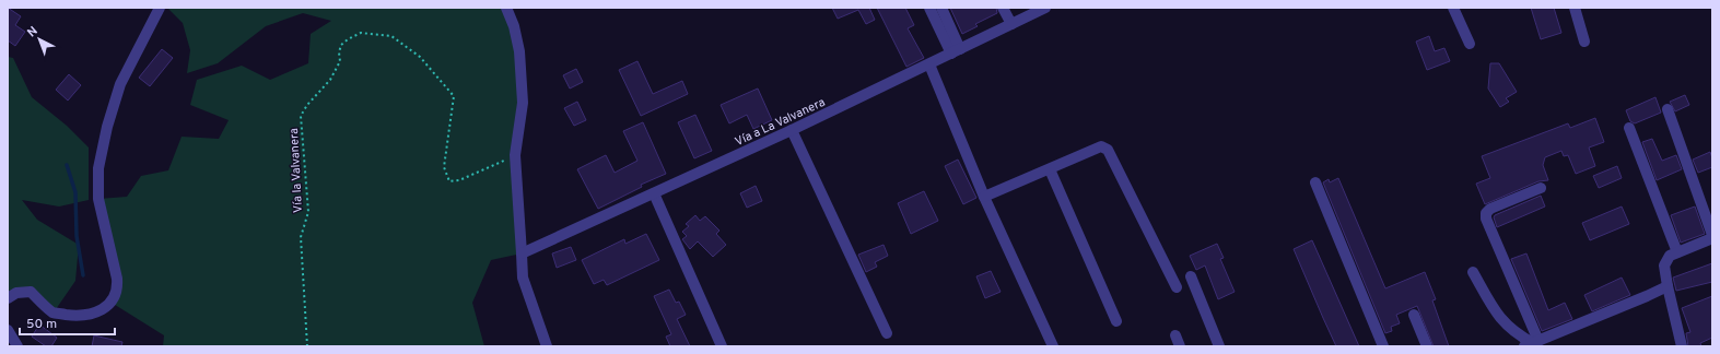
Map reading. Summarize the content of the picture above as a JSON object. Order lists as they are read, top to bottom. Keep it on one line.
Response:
{"streets":{"street":["Vía a La Valvanera"],"path":["Vía la Valvanera"]},"scale_bar":"50 m","north":"top left"}
